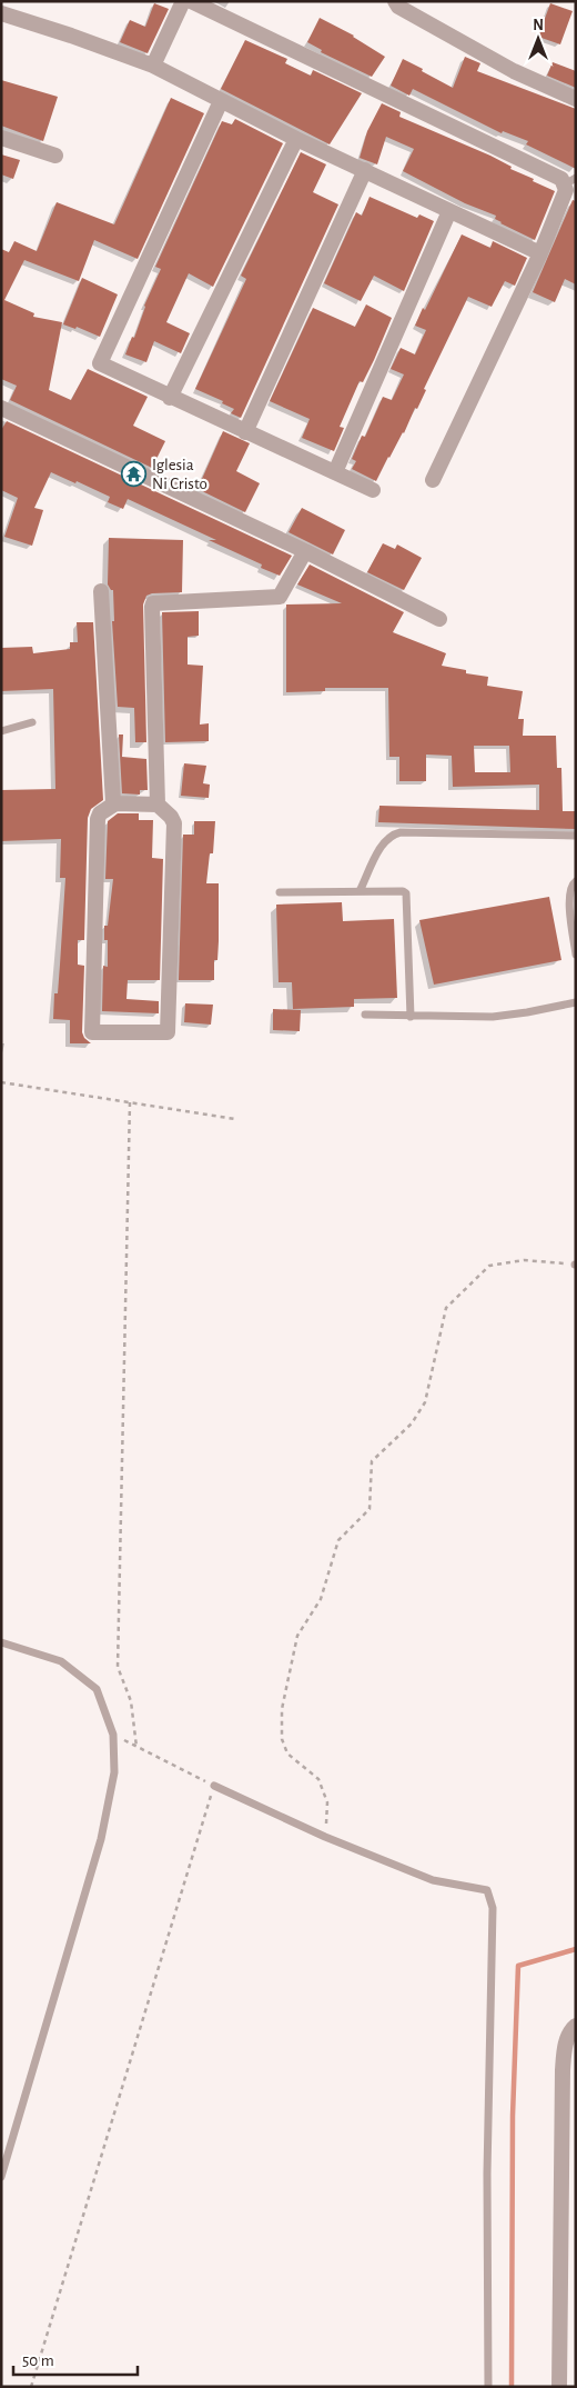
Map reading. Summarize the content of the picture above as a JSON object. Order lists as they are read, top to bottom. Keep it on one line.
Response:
{"places":{"temple":["Iglesia Ni Cristo"]},"scale_bar":"50 m","north":"top"}
